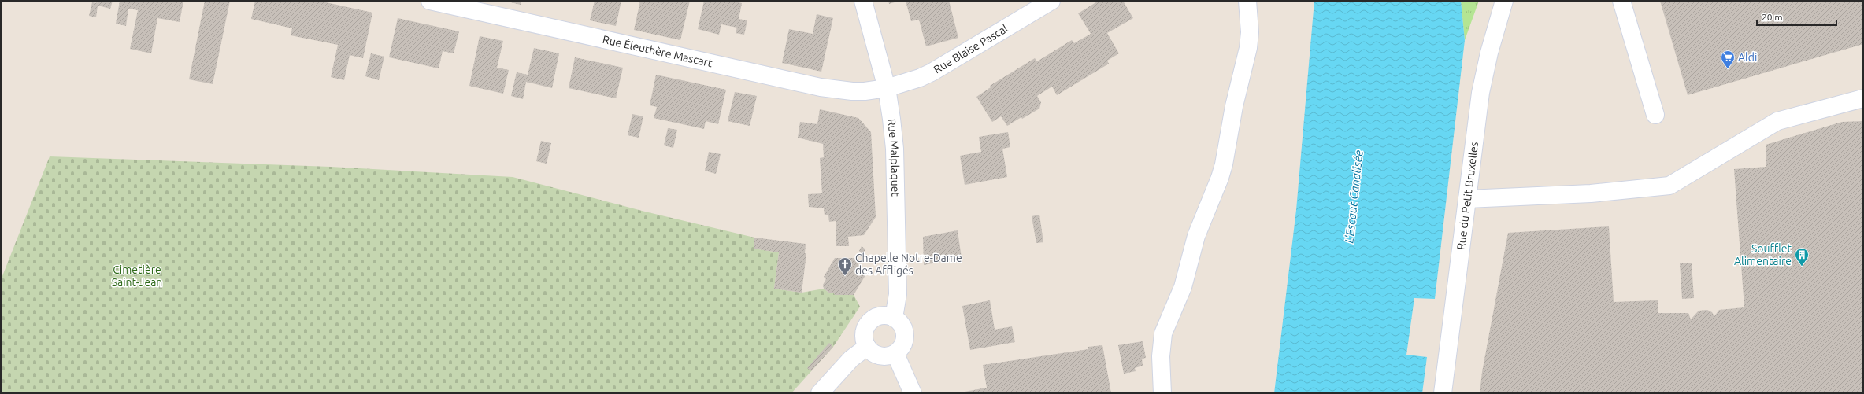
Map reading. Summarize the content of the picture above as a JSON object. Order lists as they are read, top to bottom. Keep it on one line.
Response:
{"streets":{"street":["Rue Blaise Pascal","Rue Éleuthère Mascart","Rue Malplaquet","Rue du Petit Bruxelles"]},"crossings":[["Rue Blaise Pascal","Rue Éleuthère Mascart"],["Rue Blaise Pascal","Rue Malplaquet"],["Rue Éleuthère Mascart","Rue Malplaquet"]],"water":["L'Escaut Canalisée"],"parks":["Cimetière Saint-Jean"],"places":{"supermarket":["Aldi"],"building":["Soufflet Alimentaire"],"church":["Chapelle Notre-Dame des Affligés"]},"scale_bar":"20 m"}
